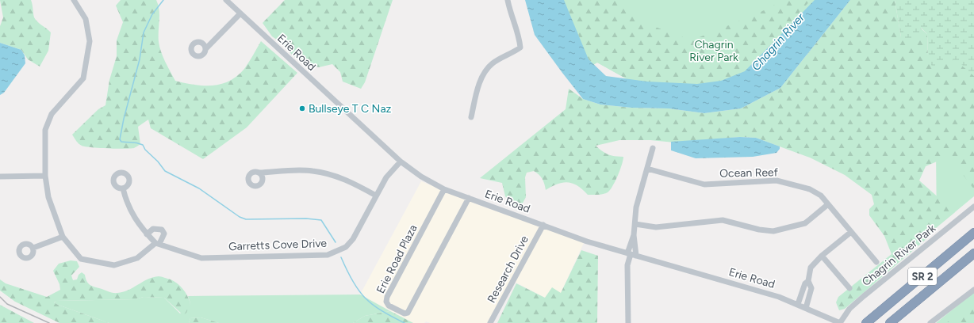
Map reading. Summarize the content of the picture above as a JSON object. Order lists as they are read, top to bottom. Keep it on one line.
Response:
{"streets":{"highway":["SR 2"],"street":["Erie Road","Ocean Reef","Garretts Cove Drive","Chagrin River Park","Erie Road Plaza","Research Drive"]},"crossings":[["Erie Road","Garretts Cove Drive"],["Erie Road","Chagrin River Park"],["Erie Road","Erie Road Plaza"],["Erie Road","Research Drive"]],"water":["Chagrin River"],"parks":["Chagrin River Park"],"places":["Bullseye T C Naz"]}
